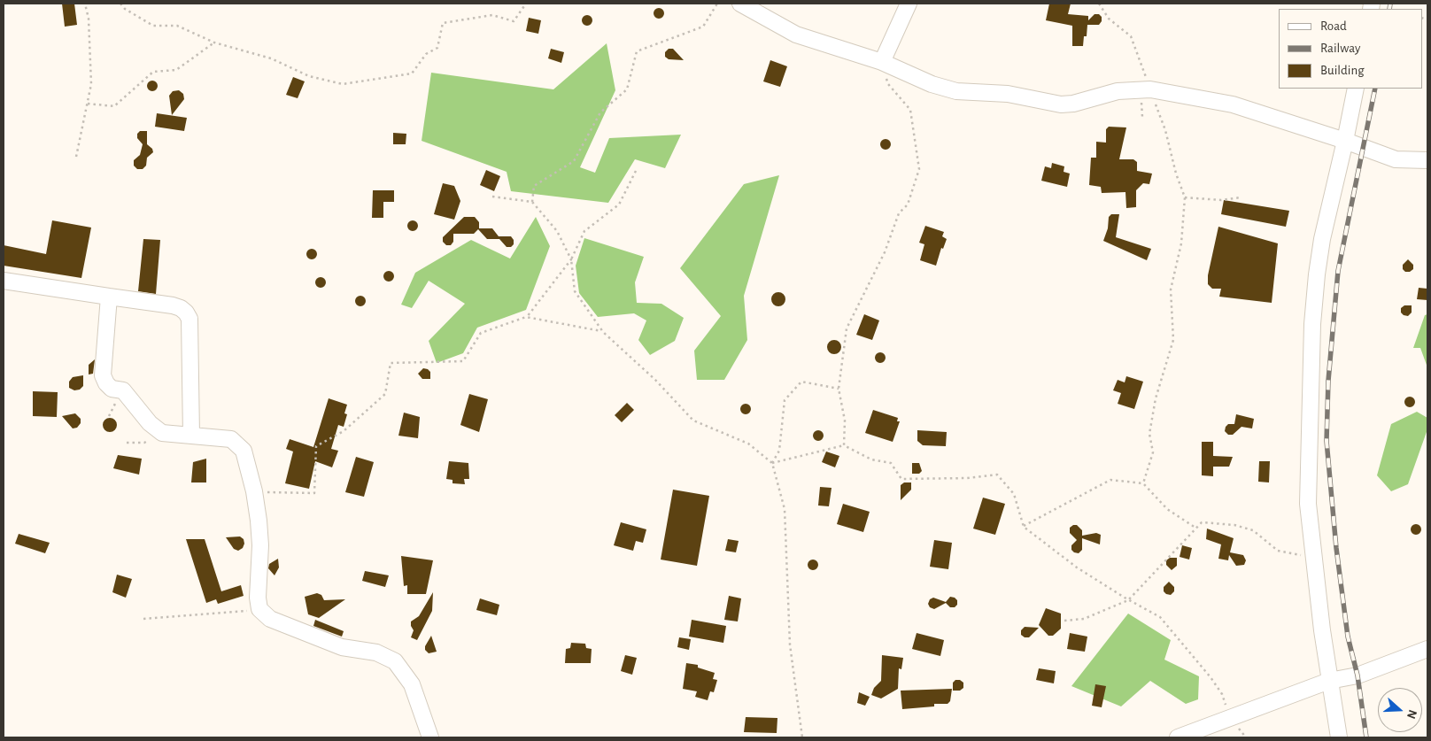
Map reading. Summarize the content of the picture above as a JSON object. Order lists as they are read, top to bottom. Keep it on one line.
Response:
{"legend":["Road","Railway","Building"],"north":"right"}
